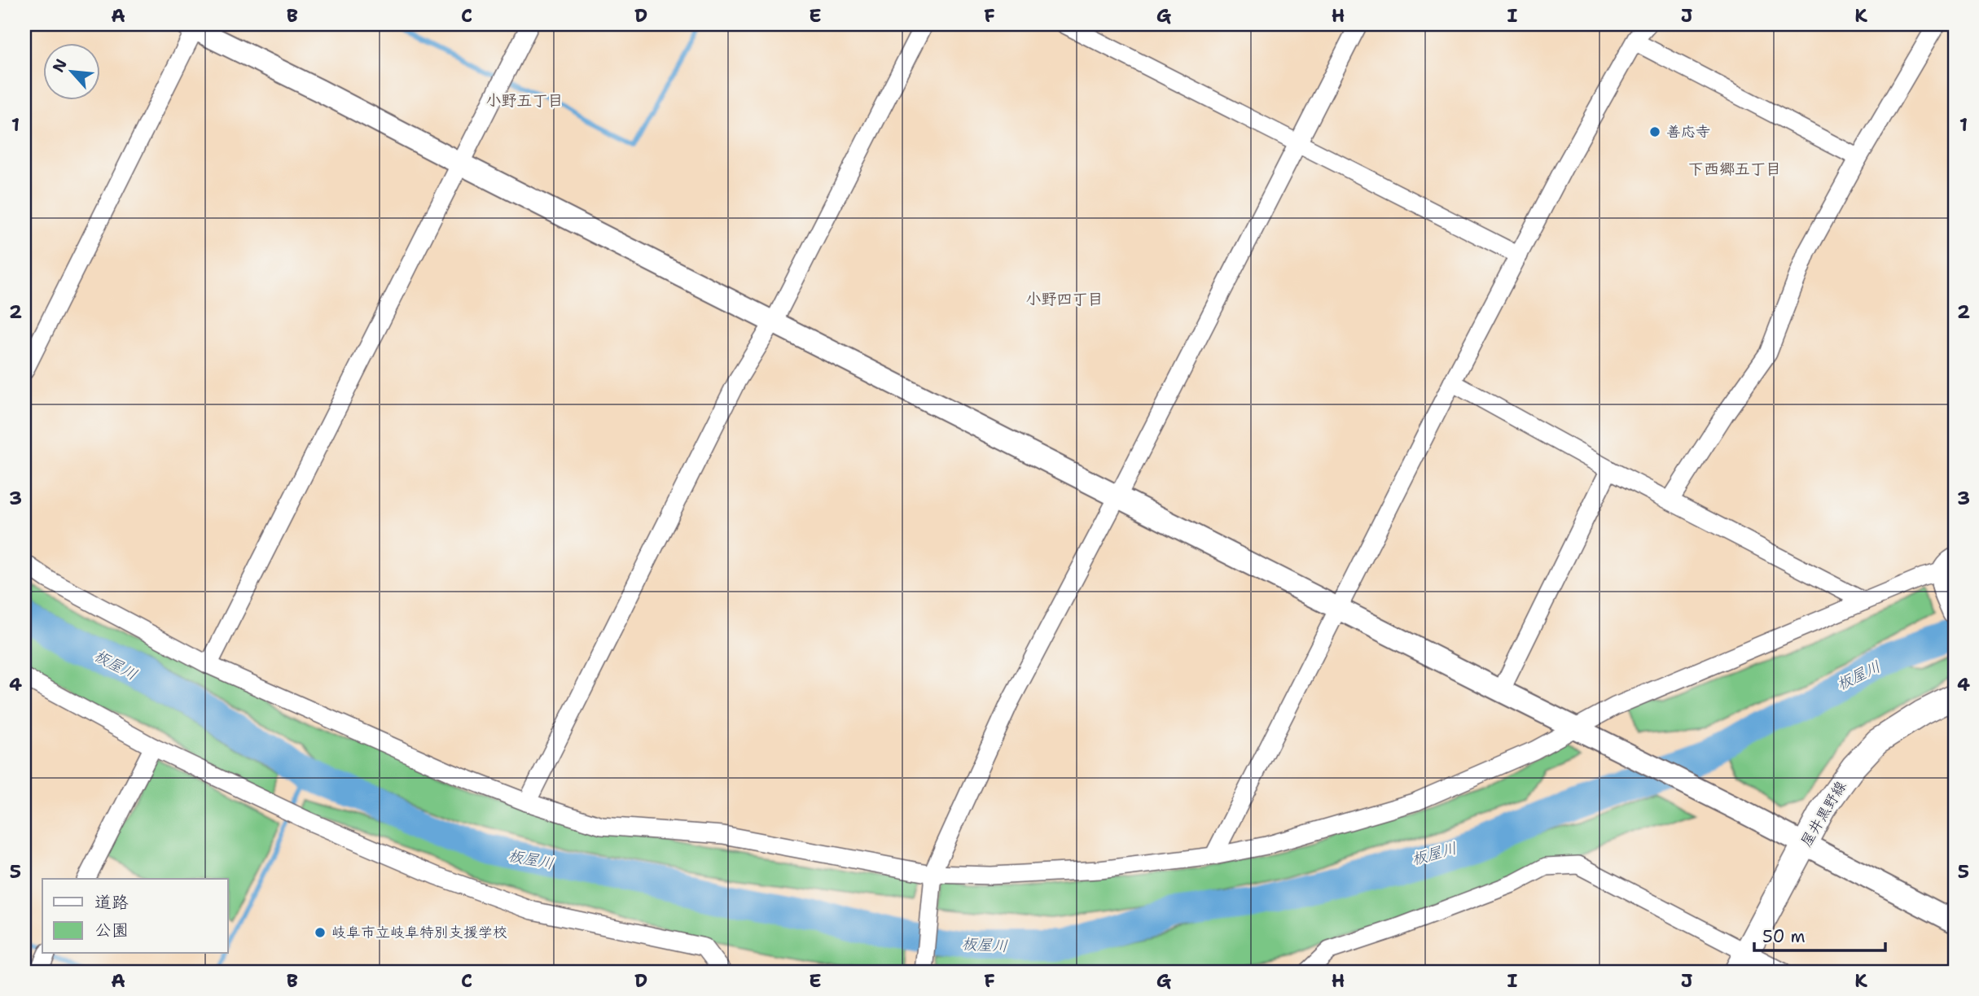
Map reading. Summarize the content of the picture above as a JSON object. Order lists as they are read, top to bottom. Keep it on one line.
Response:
{"streets":{"main road":["屋井黒野線"]},"districts":["小野五丁目","下西郷五丁目","小野四丁目"],"water":["板屋川"],"places":["善応寺","岐阜市立岐阜特別支援学校"],"legend":["道路","公園"],"scale_bar":"50 m","north":"top left","grid":{"columns":["A","B","C","D","E","F","G","H","I","J","K"],"rows":["1","2","3","4","5"]}}
